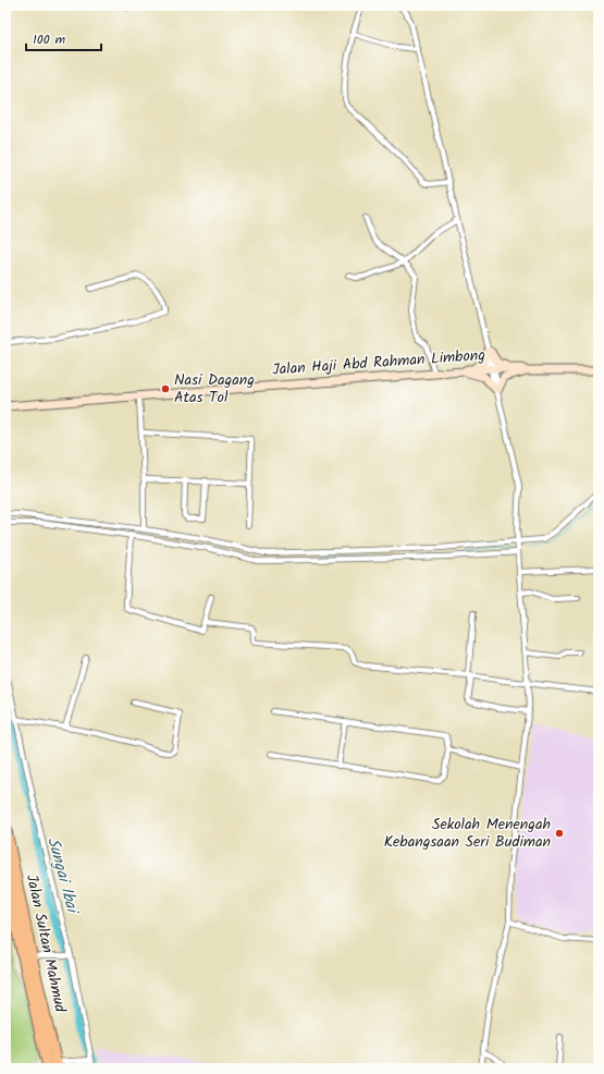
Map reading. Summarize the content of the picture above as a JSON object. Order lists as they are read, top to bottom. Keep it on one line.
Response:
{"streets":{"highway":["Jalan Sultan Mahmud"],"street":["Jalan Haji Abd Rahman Limbong"]},"water":["Sungai Ibai"],"places":["Nasi Dagang Atas Tol","Sekolah Menengah Kebangsaan Seri Budiman"],"scale_bar":"100 m"}
